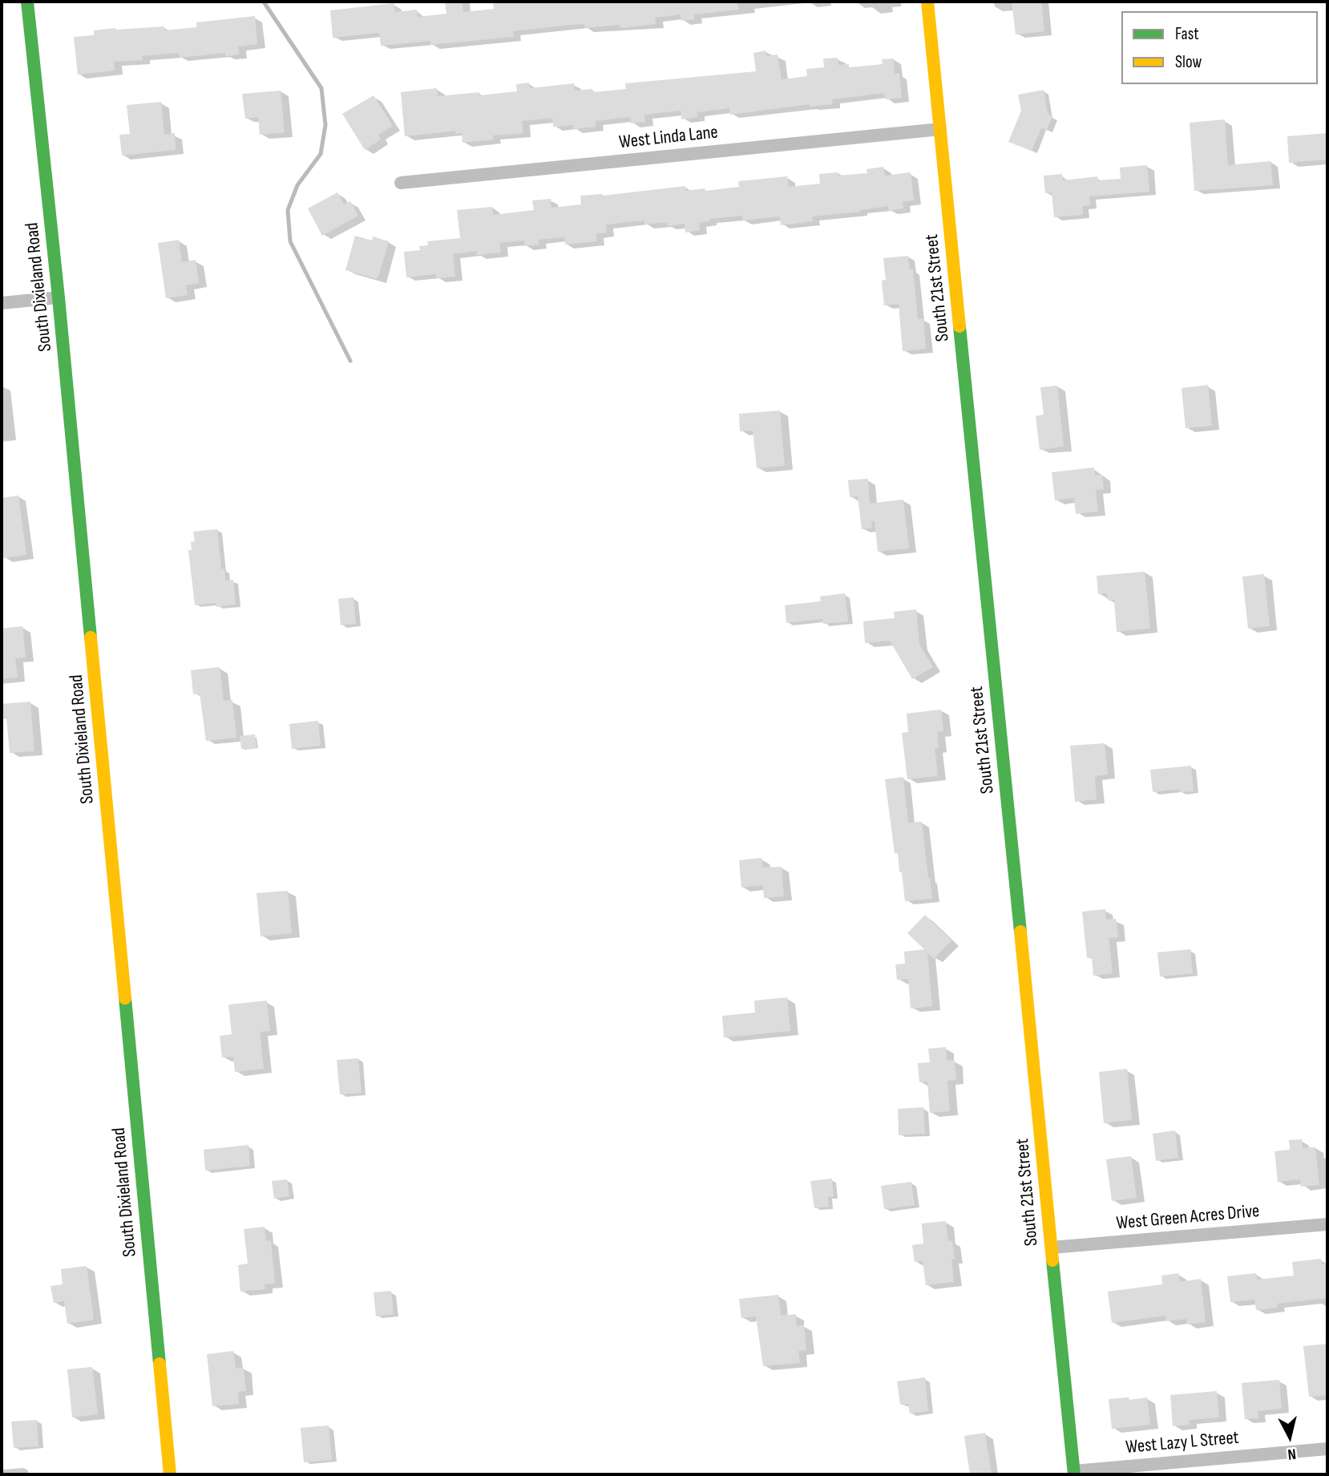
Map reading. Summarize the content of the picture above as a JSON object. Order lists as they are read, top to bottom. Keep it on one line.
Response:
{"streets":{"street":["West Linda Lane","South Dixieland Road","South 21st Street","West Green Acres Drive","West Lazy L Street"]},"crossings":[["West Linda Lane","South 21st Street"],["South 21st Street","West Green Acres Drive"],["South 21st Street","West Lazy L Street"]],"legend":["Fast","Slow"],"north":"bottom"}
